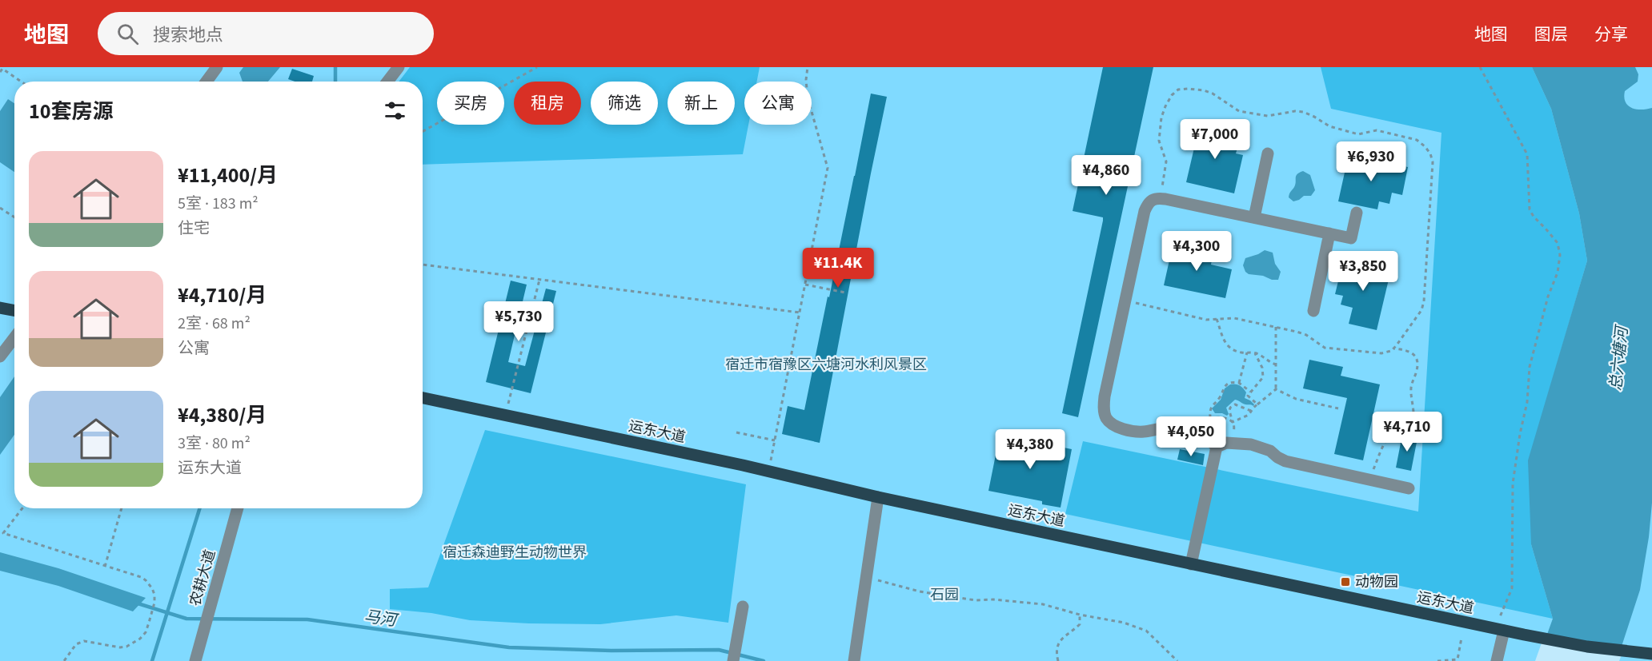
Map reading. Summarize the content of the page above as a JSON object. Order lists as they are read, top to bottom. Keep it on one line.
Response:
{"streets":{"main road":["运东大道"],"street":["农耕大道"]},"water":["总六塘河","马河"],"parks":["宿迁市宿豫区六塘河水利风景区","宿迁森迪野生动物世界","石园"],"places":{"transit":["动物园"]},"page":{"header":"地图","search":"搜索地点","nav":["地图","图层","分享"],"chip":["买房","租房","筛选","新上","公寓"],"heading":"10套房源","price":["¥7,000","¥6,930","¥4,860","¥4,300","¥11.4K","¥3,850","¥5,730","¥4,710","¥4,050","¥4,380"],"list":[{"name":"¥11,400/月","note":"5室 · 183 m² · 住宅"},{"name":"¥4,710/月","note":"2室 · 68 m² · 公寓"},{"name":"¥4,380/月","note":"3室 · 80 m² · 运东大道"}]}}
